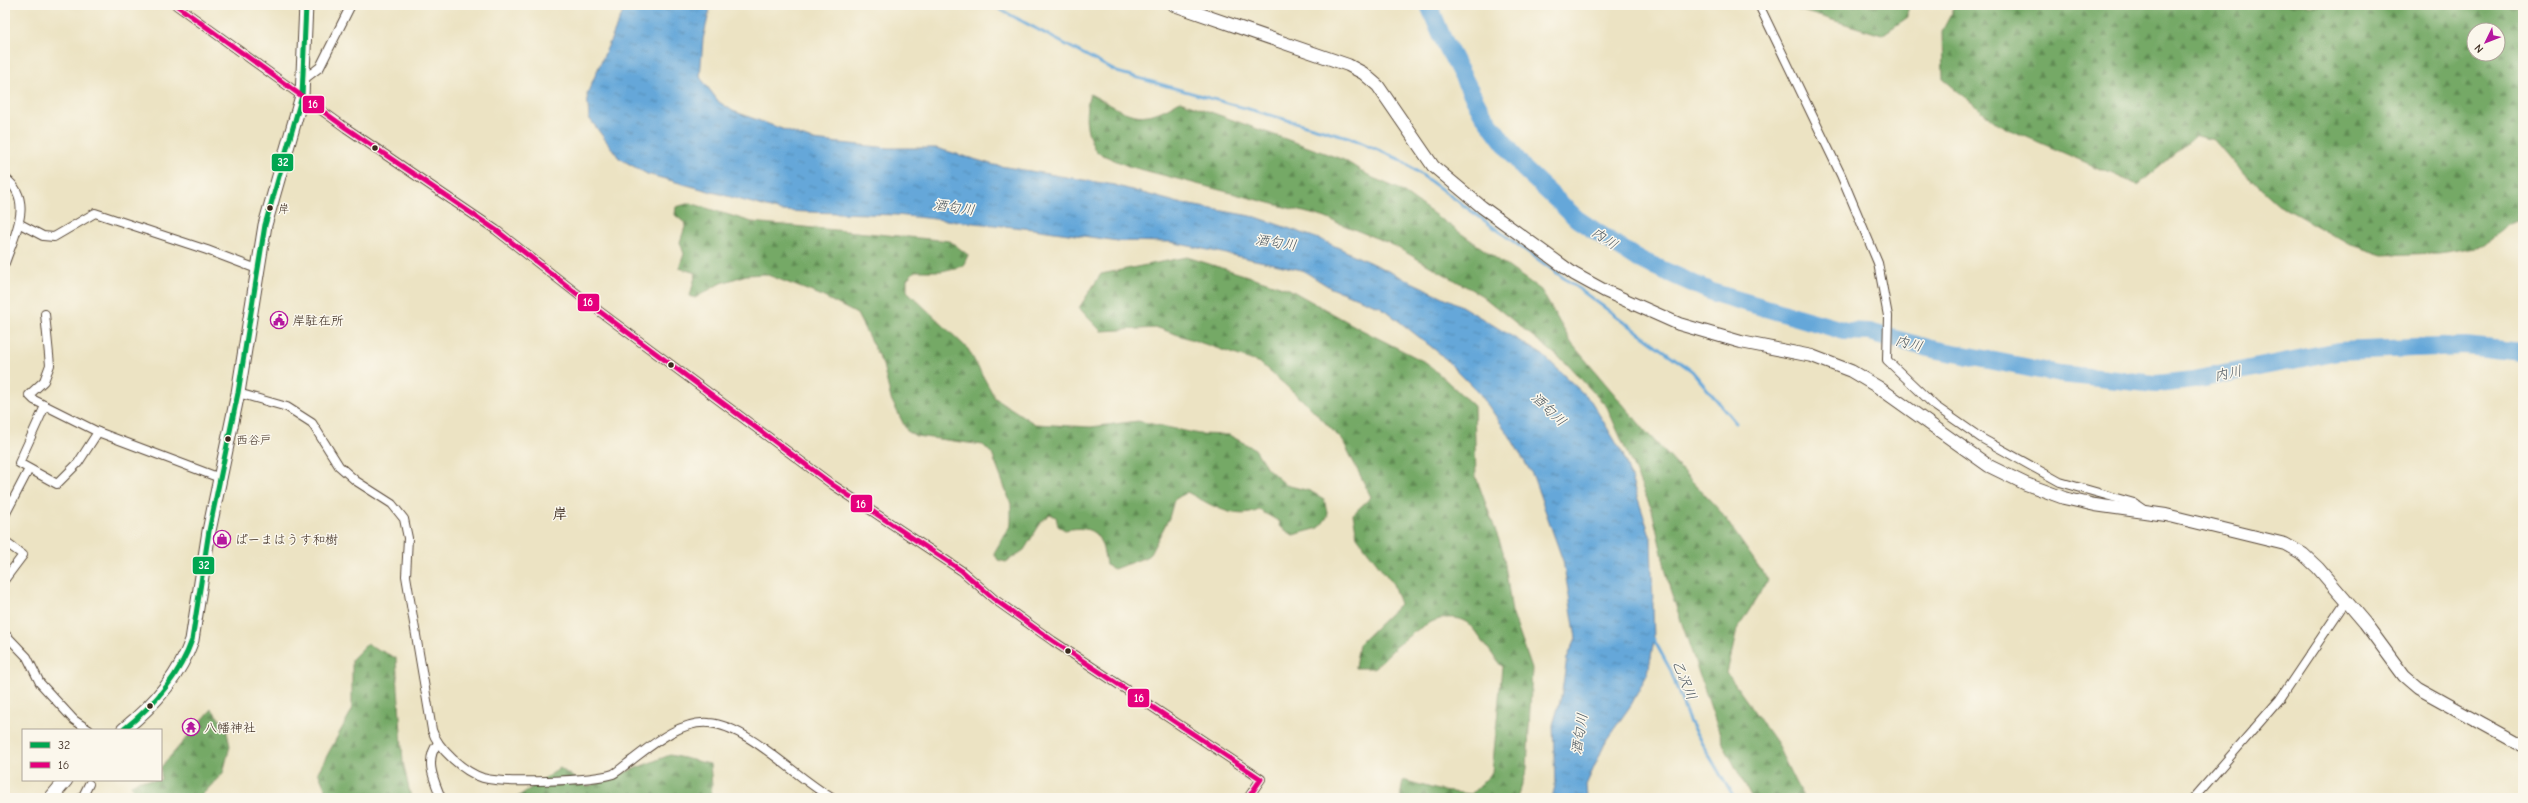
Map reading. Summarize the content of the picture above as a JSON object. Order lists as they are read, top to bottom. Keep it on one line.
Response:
{"districts":["岸"],"water":["酒匂川","内川","乙沢川"],"places":{"other":["岸","西谷戸"],"public building":["岸駐在所"],"shop":["ぱーまはうす和樹"],"temple":["八幡神社"]},"lines":["transit line 32","transit line 16"],"legend":["32","16"],"north":"bottom left"}
